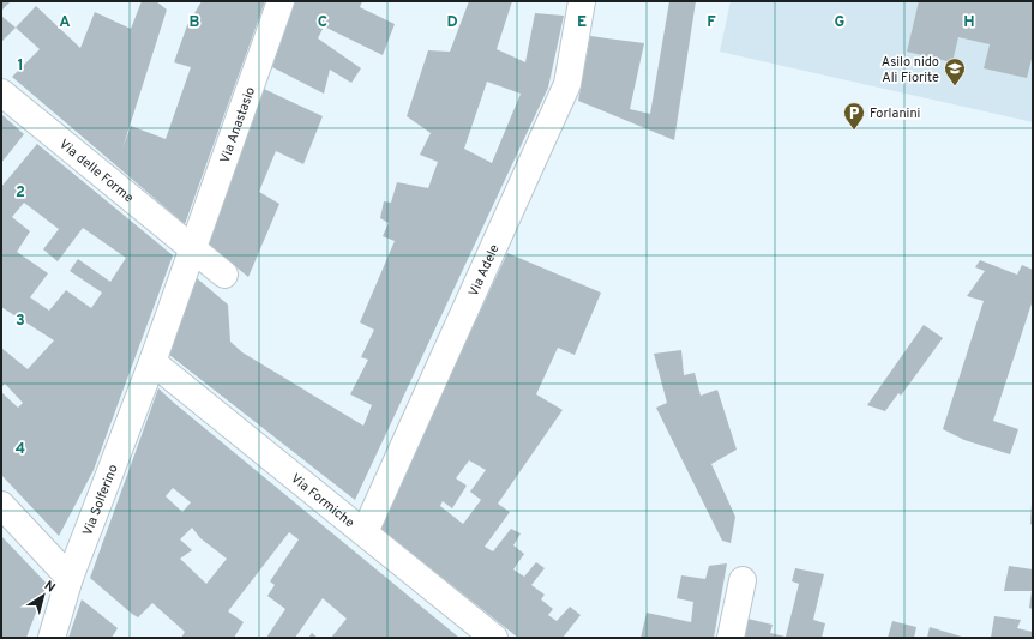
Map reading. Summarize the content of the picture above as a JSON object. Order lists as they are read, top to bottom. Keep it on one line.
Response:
{"streets":{"street":["Via Anastasio","Via delle Forme","Via Adele","Via Solferino","Via Formiche"]},"crossings":[["Via Anastasio","Via delle Forme"],["Via Anastasio","Via Solferino"],["Via Anastasio","Via Formiche"],["Via Adele","Via Formiche"],["Via Solferino","Via Formiche"]],"places":{"school or university":["Asilo nido Ali Fiorite"],"parking":["Forlanini"]},"north":"top right","grid":{"columns":["A","B","C","D","E","F","G","H"],"rows":["1","2","3","4"]}}
